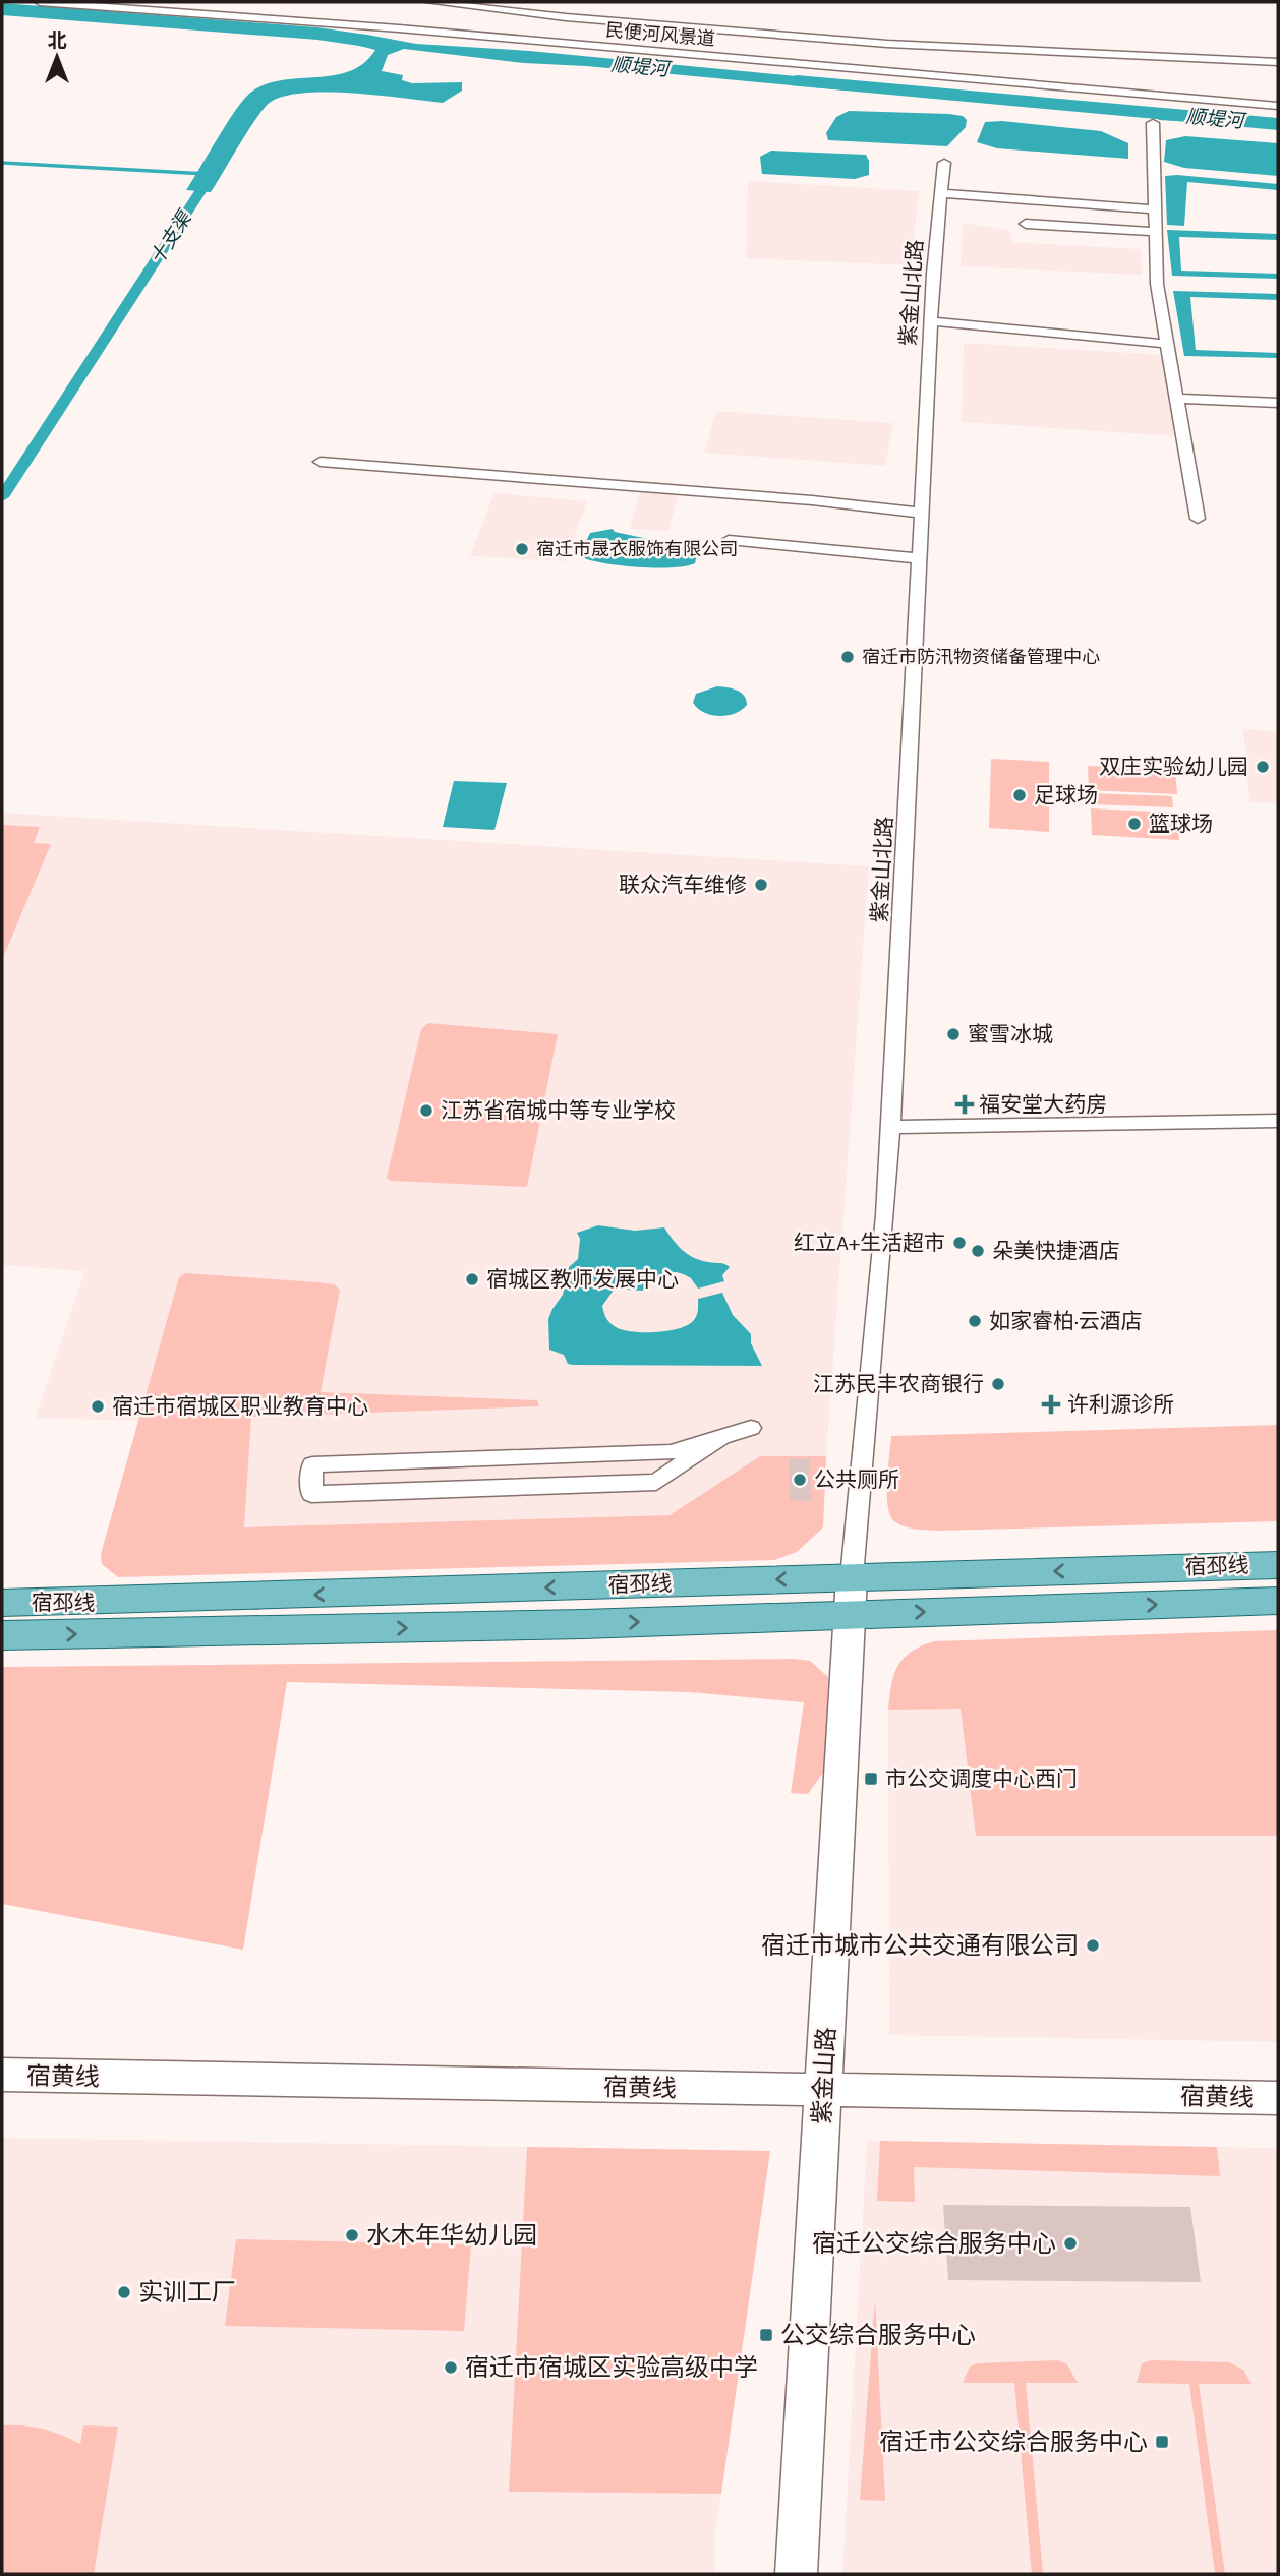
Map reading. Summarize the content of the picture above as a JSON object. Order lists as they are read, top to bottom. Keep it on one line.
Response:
{"streets":{"main road":["宿邳线","紫金山路","宿黄线"],"street":["民便河风景道","紫金山北路"]},"crossings":[["紫金山北路","宿邳线"],["紫金山北路","紫金山路"],["宿邳线","紫金山路"],["紫金山路","宿黄线"]],"water":["顺堤河","十支渠"],"places":{"other":["宿迁市晟衣服饰有限公司","宿迁市防汛物资储备管理中心","双庄实验幼儿园","足球场","篮球场","联众汽车维修","蜜雪冰城","江苏省宿城中等专业学校","红立A+生活超市","朵美快捷酒店","宿城区教师发展中心","如家睿柏·云酒店","江苏民丰农商银行","宿迁市宿城区职业教育中心","公共厕所","宿迁市城市公共交通有限公司","水木年华幼儿园","宿迁公交综合服务中心","实训工厂","宿迁市宿城区实验高级中学"],"health":["福安堂大药房","许利源诊所"],"transit":["市公交调度中心西门","公交综合服务中心","宿迁市公交综合服务中心"]},"north":"top"}
